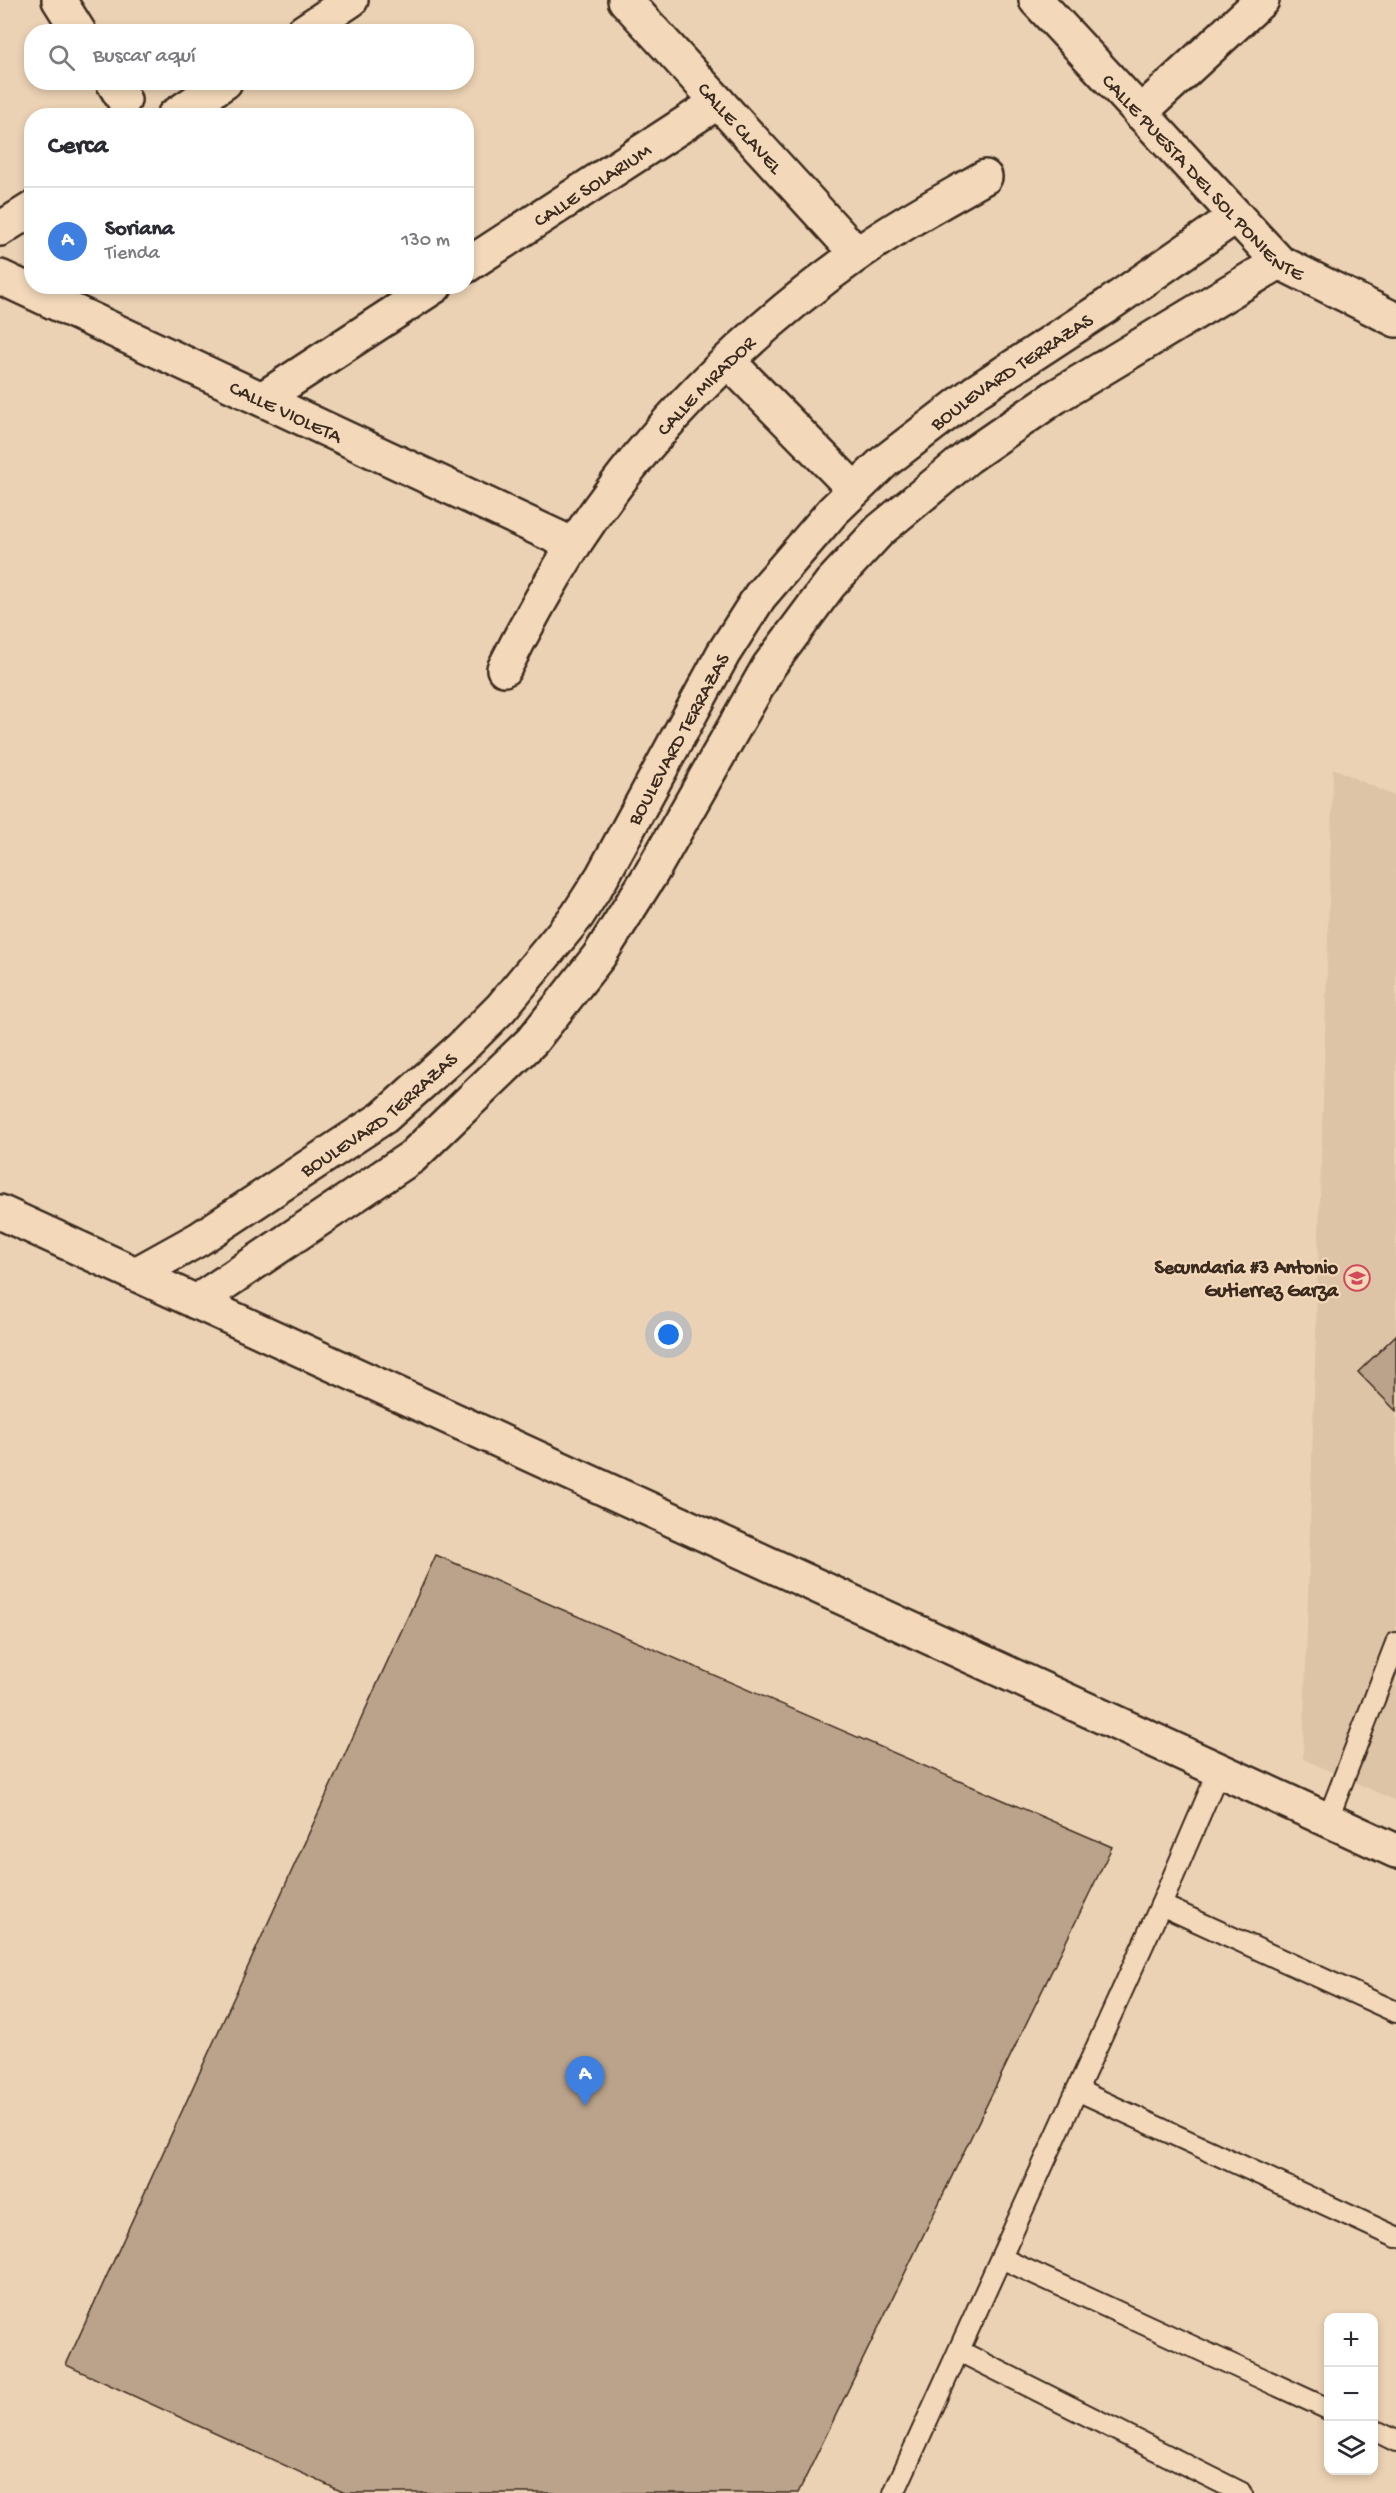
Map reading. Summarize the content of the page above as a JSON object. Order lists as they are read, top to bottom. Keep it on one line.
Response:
{"streets":{"street":["CALLE CLAVEL","CALLE PUESTA DEL SOL PONIENTE","CALLE SOLARIUM","BOULEVARD TERRAZAS","CALLE MIRADOR","CALLE VIOLETA"]},"crossings":[["CALLE CLAVEL","CALLE SOLARIUM"],["CALLE CLAVEL","CALLE MIRADOR"],["CALLE PUESTA DEL SOL PONIENTE","BOULEVARD TERRAZAS"],["CALLE MIRADOR","CALLE VIOLETA"]],"places":{"school or university":["Secundaria #3 Antonio Gutierrez Garza"]},"page":{"search":"Buscar aquí","heading":"Cerca","list":[{"mark":"A","name":"Soriana","note":"Tienda","value":"130 m"}],"pins":"A","map_buttons":["+","−"]}}
